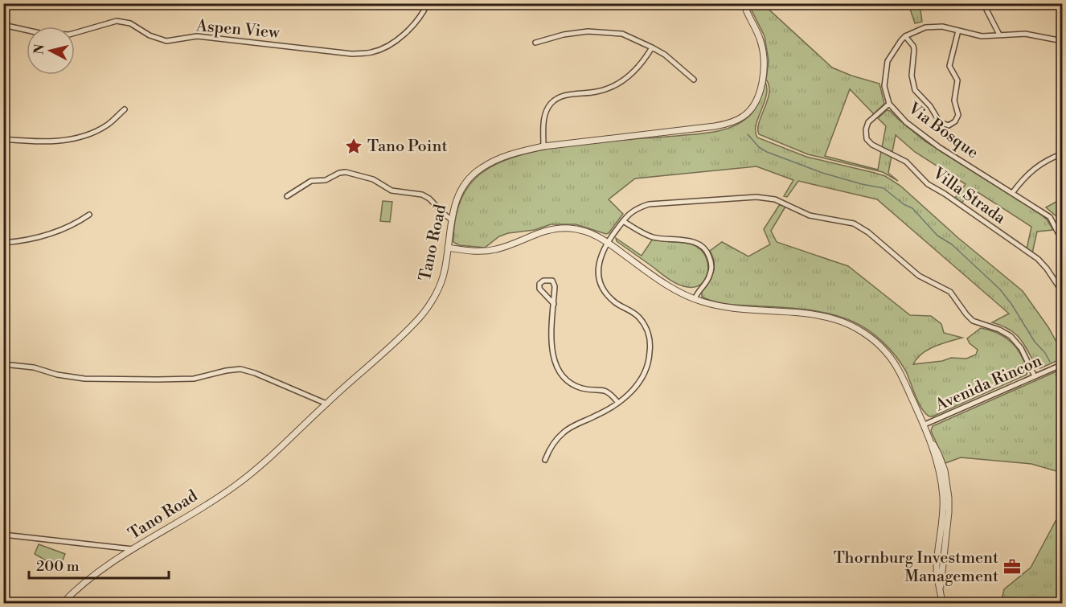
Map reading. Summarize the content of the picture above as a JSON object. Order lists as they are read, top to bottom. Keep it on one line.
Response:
{"streets":{"street":["Aspen View","Via Bosque","Villa Strada","Tano Road","Avenida Rincon"]},"crossings":[["Via Bosque","Villa Strada"]],"places":{"place":["Tano Point"],"office":["Thornburg Investment Management"]},"scale_bar":"200 m","north":"left"}
